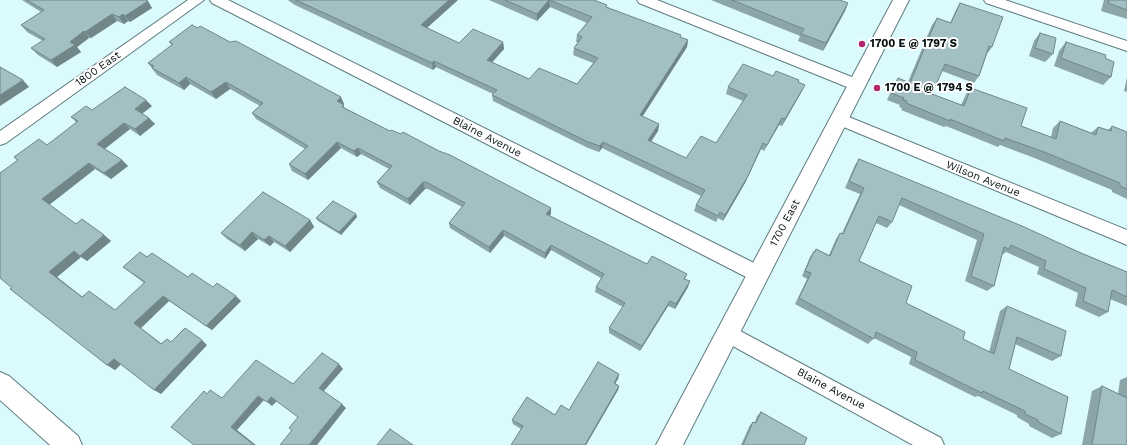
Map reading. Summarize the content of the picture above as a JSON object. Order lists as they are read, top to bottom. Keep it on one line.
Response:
{"streets":{"street":["1800 East","Blaine Avenue","Wilson Avenue","1700 East"]},"crossings":[["Blaine Avenue","1700 East"],["Wilson Avenue","1700 East"]],"places":["1700 E @ 1797 S","1700 E @ 1794 S"]}
